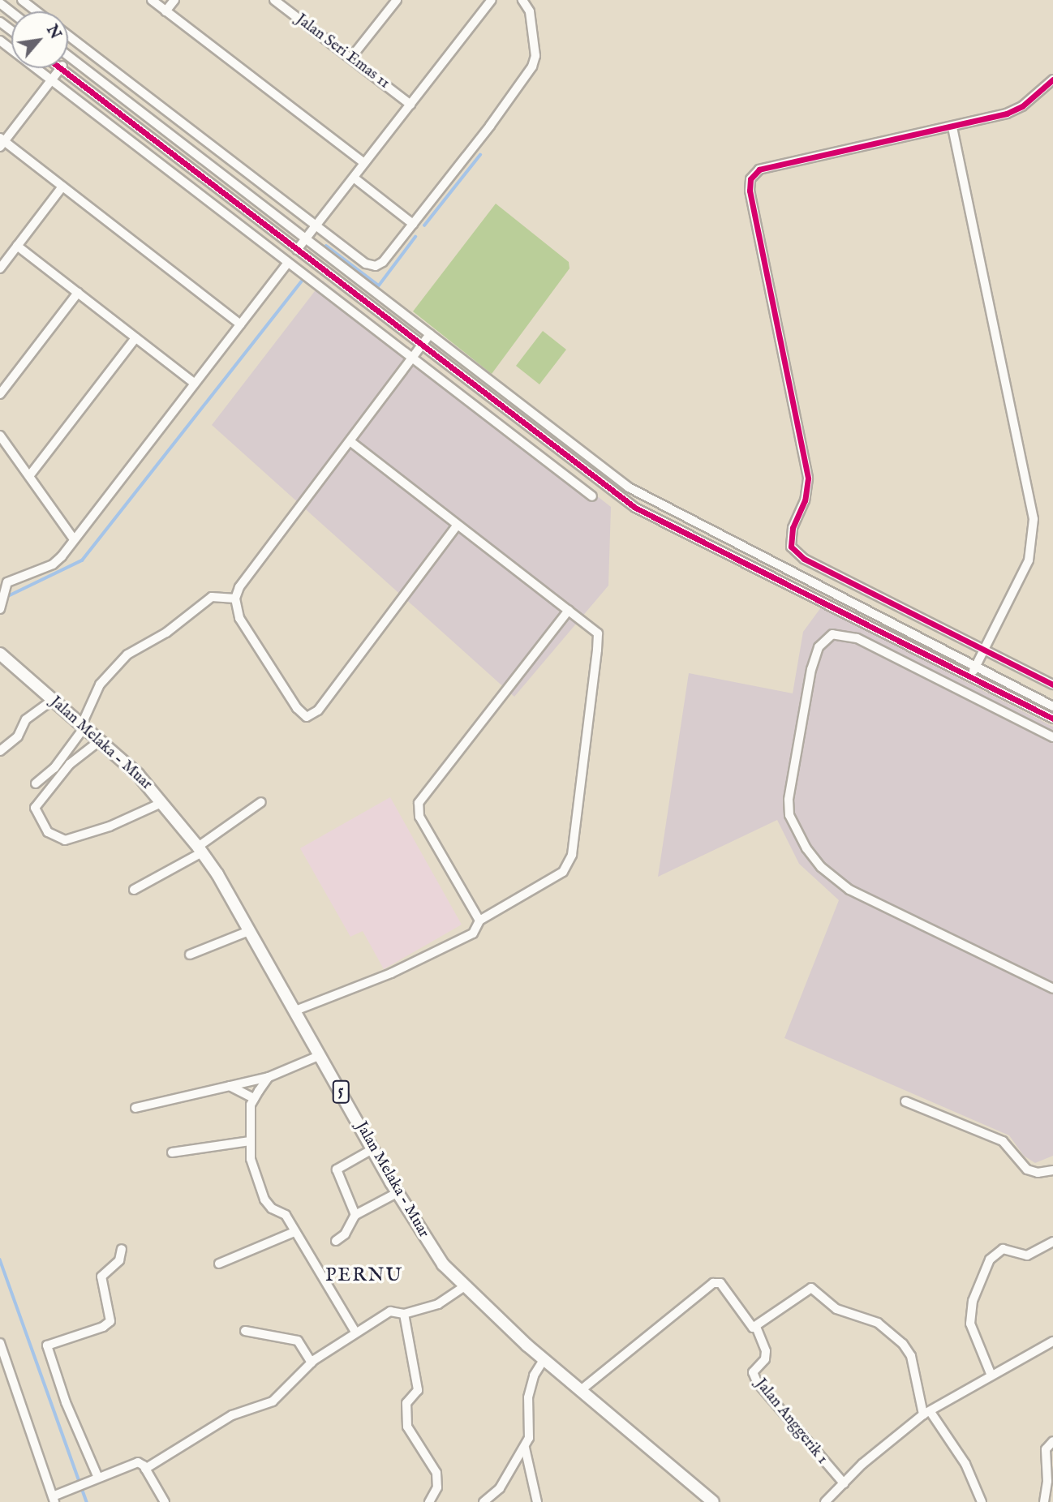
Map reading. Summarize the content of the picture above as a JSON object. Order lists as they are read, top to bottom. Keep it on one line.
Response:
{"streets":{"main road":["Jalan Melaka - Muar","5"],"street":["Jalan Seri Emas 11","Jalan Anggerik 1"]},"districts":["PERNU"],"north":"top right"}
